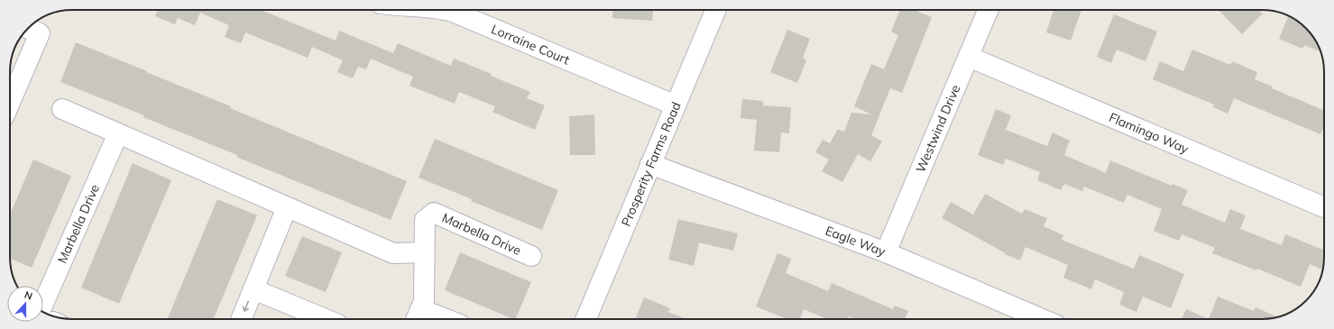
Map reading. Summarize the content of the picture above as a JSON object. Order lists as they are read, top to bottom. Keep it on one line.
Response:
{"streets":{"street":["Lorraine Court","Westwind Drive","Flamingo Way","Prosperity Farms Road","Marbella Drive","Eagle Way"]},"crossings":[["Lorraine Court","Prosperity Farms Road"],["Westwind Drive","Flamingo Way"],["Westwind Drive","Eagle Way"],["Prosperity Farms Road","Eagle Way"]],"north":"top"}
